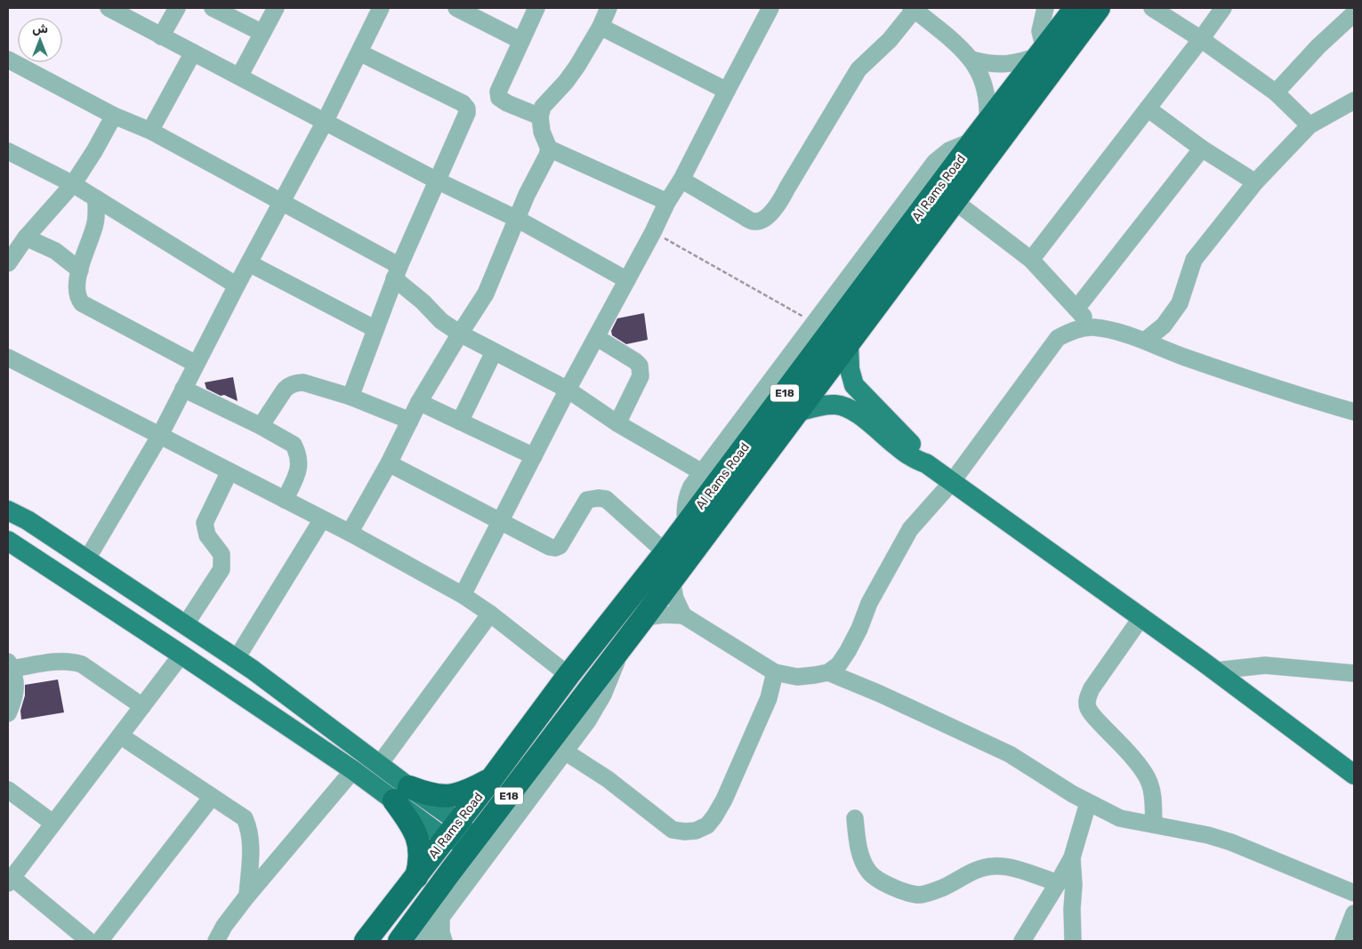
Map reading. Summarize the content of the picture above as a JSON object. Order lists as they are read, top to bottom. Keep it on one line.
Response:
{"streets":{"highway":["Al Rams Road","E18"]},"north":"top"}
